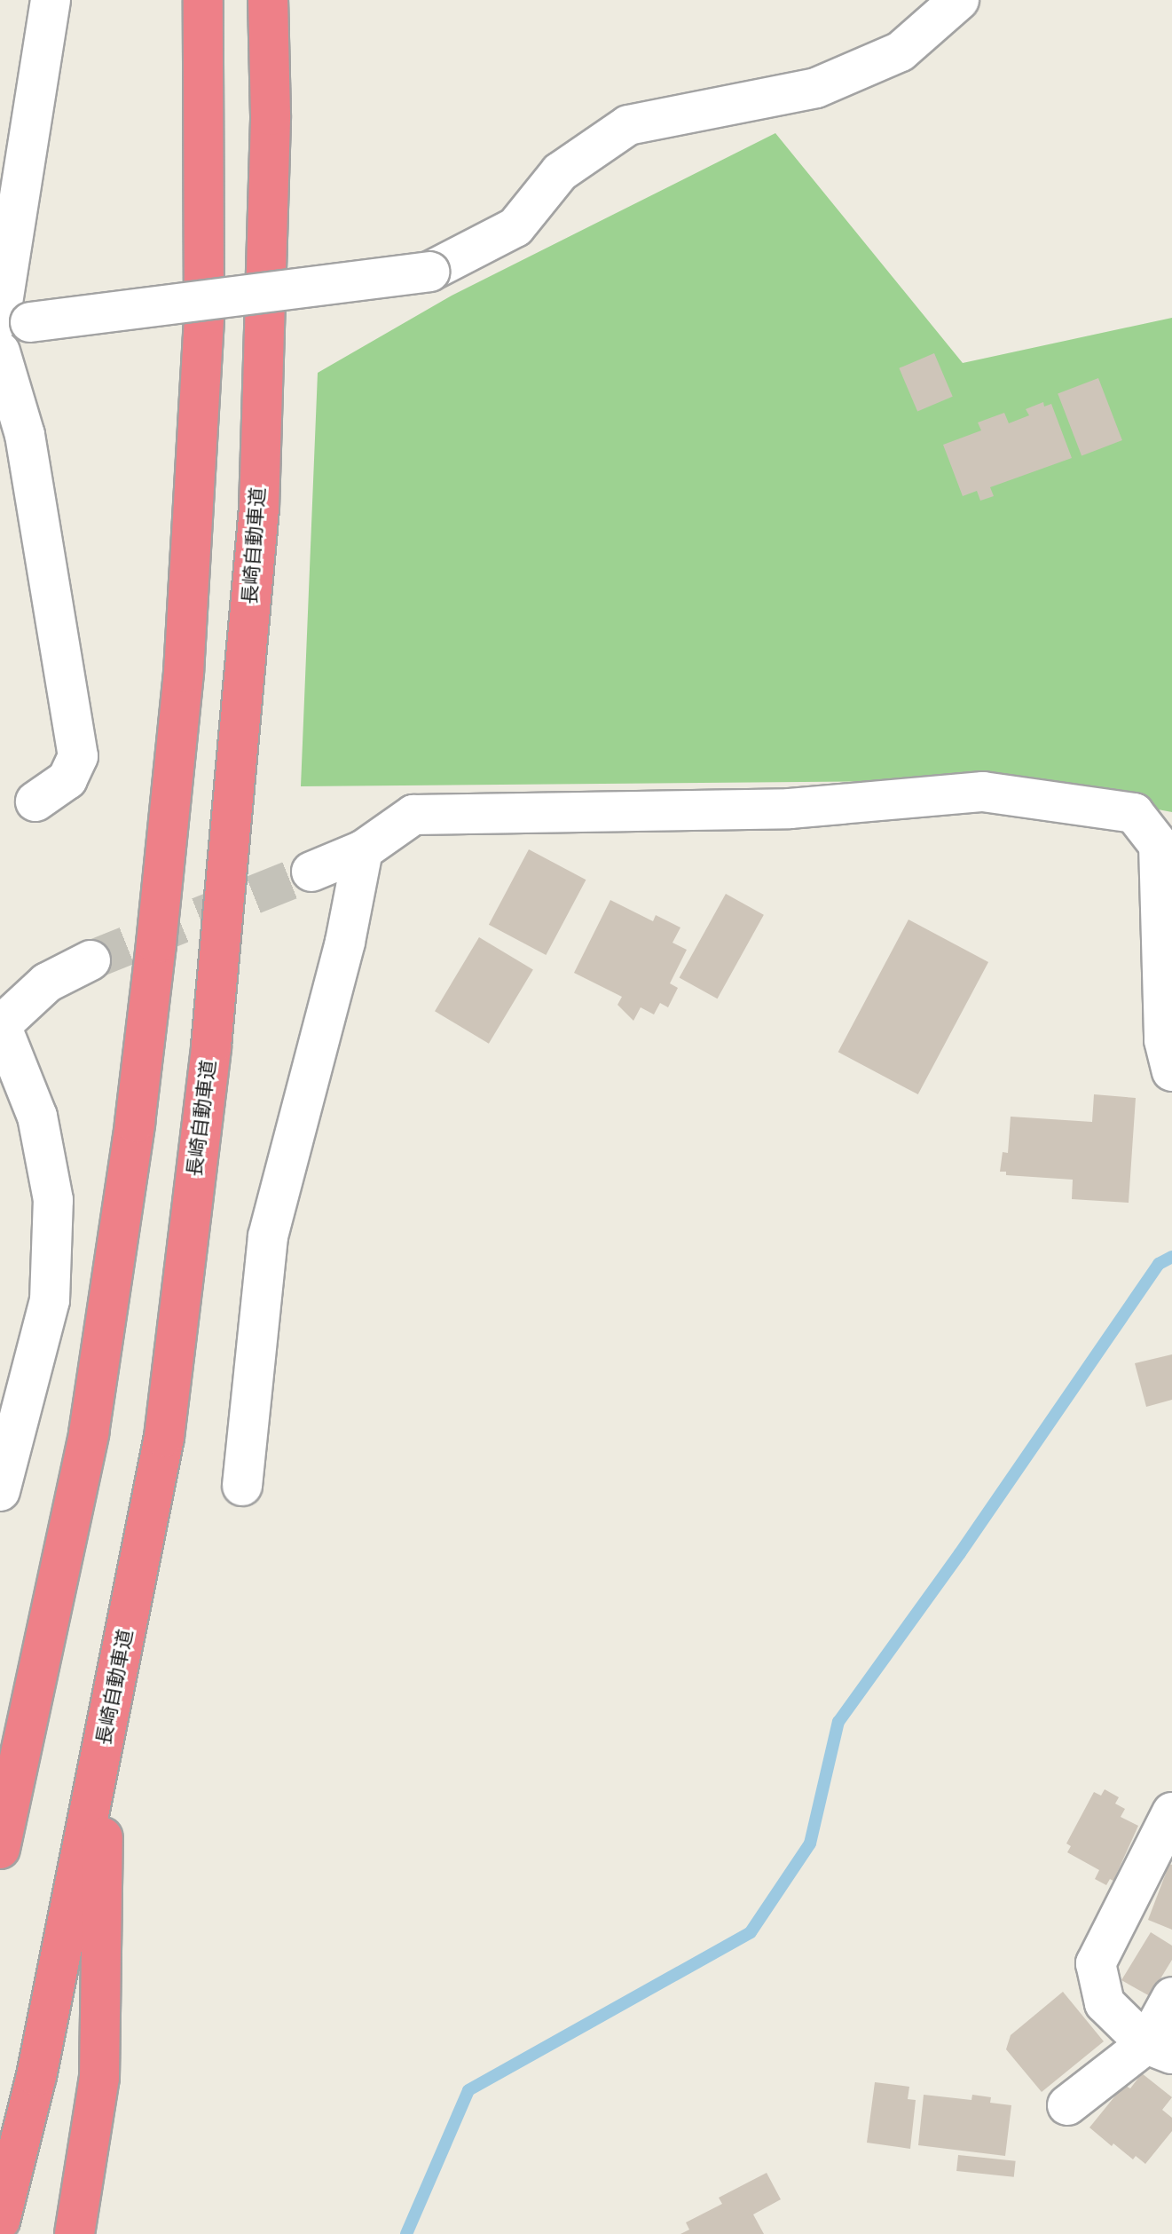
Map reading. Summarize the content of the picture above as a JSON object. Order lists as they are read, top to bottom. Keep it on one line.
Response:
{"streets":{"highway":["長崎自動車道"]}}
